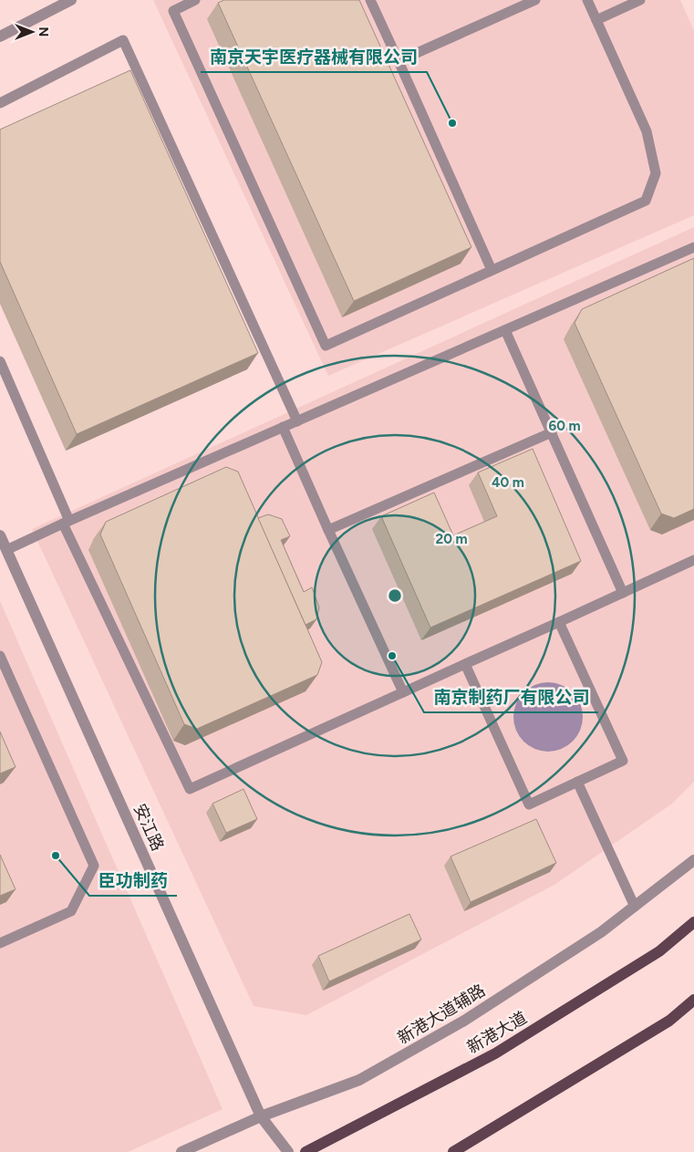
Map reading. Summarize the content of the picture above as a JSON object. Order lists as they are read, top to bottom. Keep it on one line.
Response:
{"streets":{"main road":["新港大道"],"street":["安江路","新港大道辅路"]},"crossings":[["安江路","新港大道辅路"]],"places":["南京天宇医疗器械有限公司","南京制药厂有限公司","臣功制药"],"north":"right","rings":["60 m","40 m","20 m"]}
